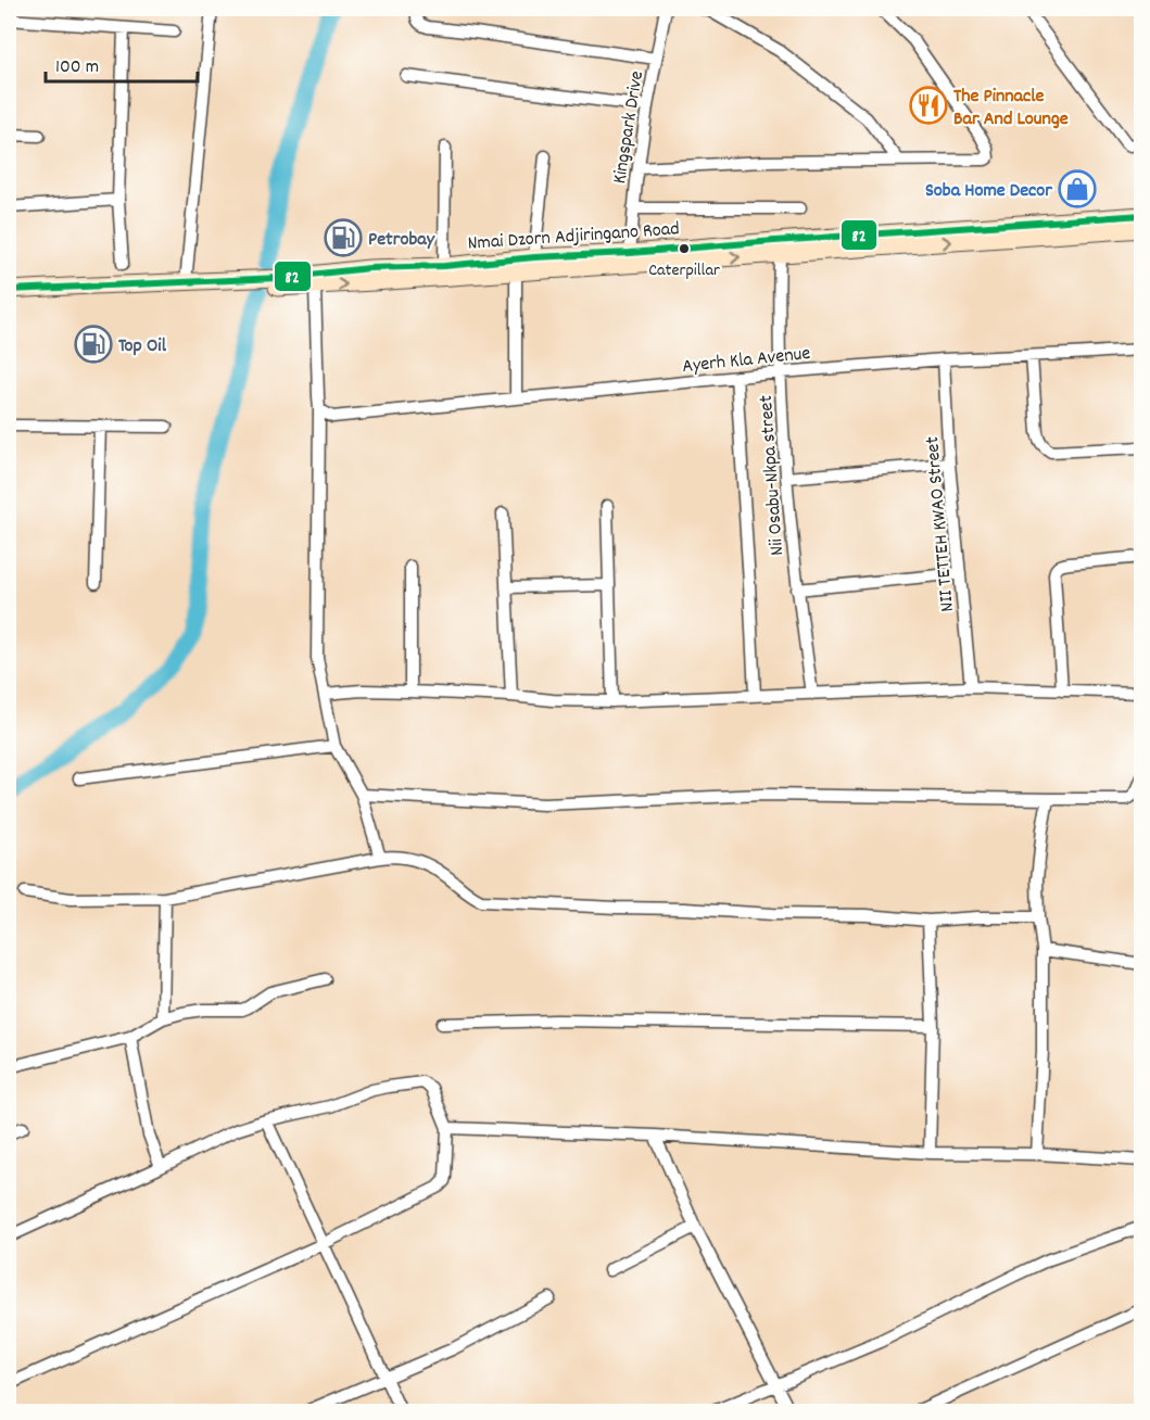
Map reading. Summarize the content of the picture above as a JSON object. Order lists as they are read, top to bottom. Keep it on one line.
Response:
{"streets":{"main road":["Nmai Dzorn Adjiringano Road"],"street":["Kingspark Drive","Ayerh Kla Avenue","Nii Osabu-Nkpa street","NII TETTEH KWAO Street"]},"crossings":[["Kingspark Drive","Nmai Dzorn Adjiringano Road"],["Nmai Dzorn Adjiringano Road","Nii Osabu-Nkpa street"],["Ayerh Kla Avenue","Nii Osabu-Nkpa street"],["Ayerh Kla Avenue","NII TETTEH KWAO Street"]],"places":{"restaurant":["The Pinnacle Bar And Lounge"],"shop":["Soba Home Decor"],"fuel station":["Petrobay","Top Oil"],"other":["Caterpillar"]},"lines":["transit line 82"],"scale_bar":"100 m"}
